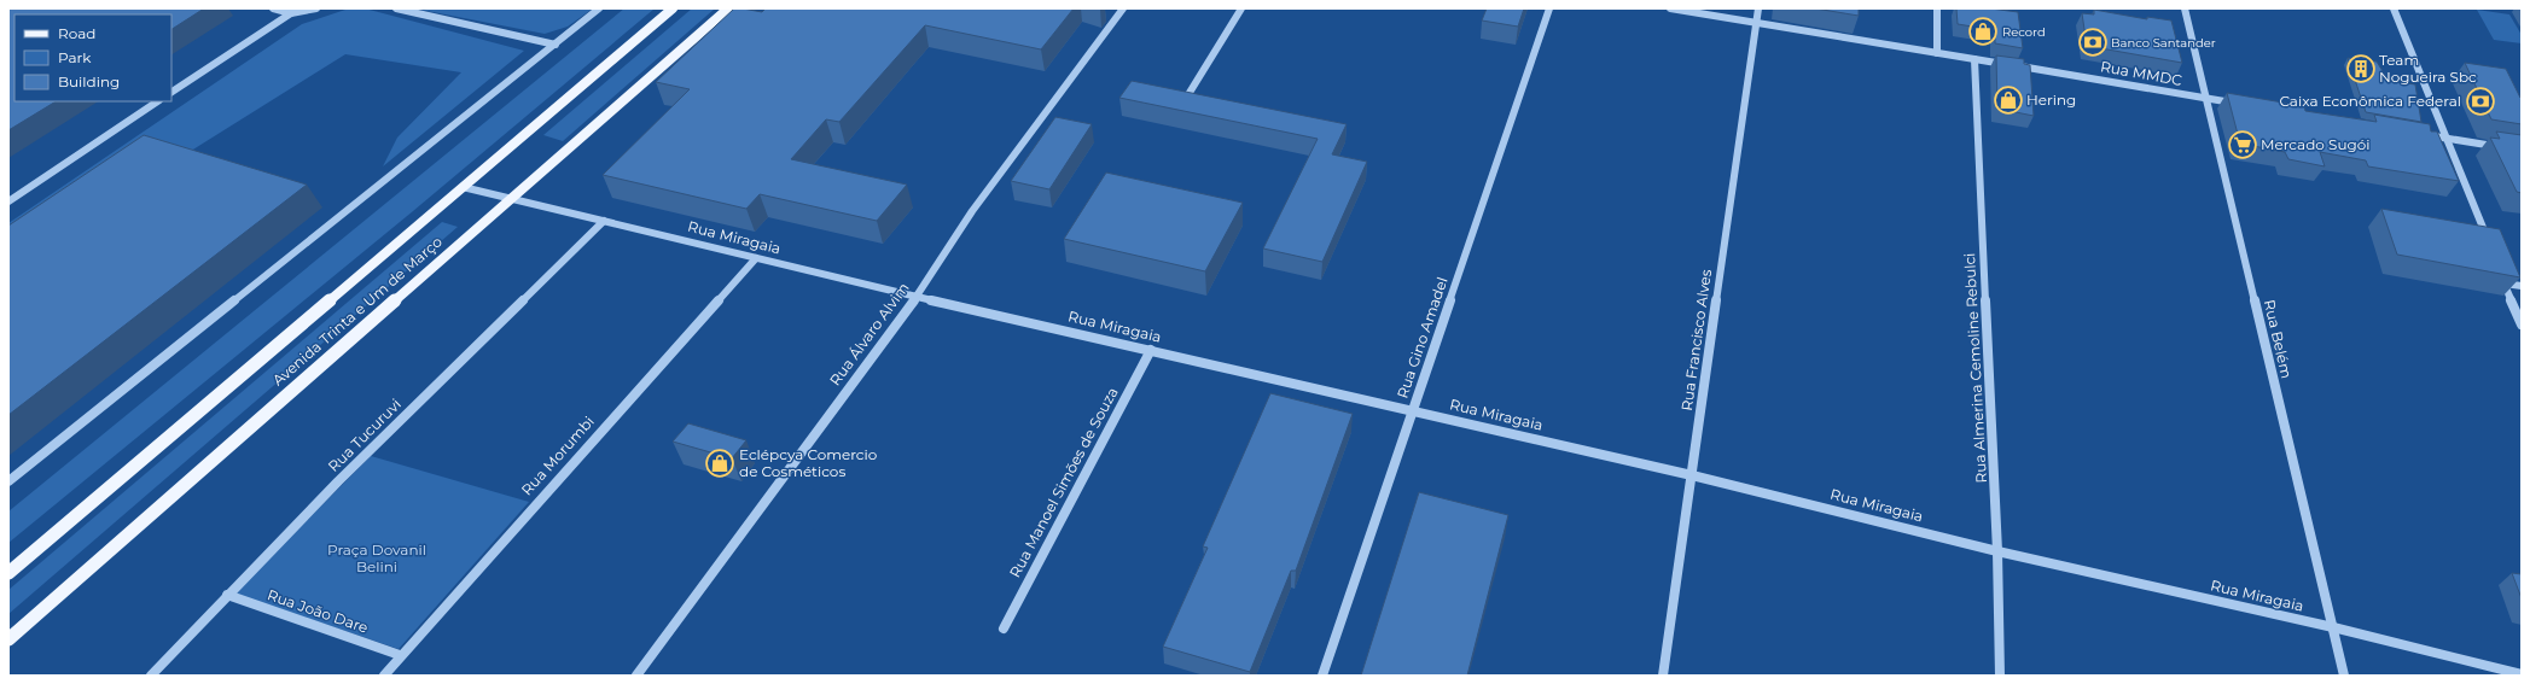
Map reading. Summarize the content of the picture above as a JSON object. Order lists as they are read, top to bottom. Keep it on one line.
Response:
{"streets":{"main road":["Avenida Trinta e Um de Março"],"street":["Rua MMDC","Rua Miragaia","Rua Álvaro Alvim","Rua Gino Amadel","Rua Belém","Rua Francisco Alves","Rua Almerina Cemoline Rebulci","Rua Tucuruvi","Rua Morumbi","Rua Manoel Simões de Souza","Rua João Dare"]},"crossings":[["Rua MMDC","Rua Belém"],["Rua MMDC","Rua Francisco Alves"],["Rua MMDC","Rua Almerina Cemoline Rebulci"],["Rua Miragaia","Avenida Trinta e Um de Março"],["Rua Miragaia","Rua Álvaro Alvim"],["Rua Miragaia","Rua Gino Amadel"],["Rua Miragaia","Rua Belém"],["Rua Miragaia","Rua Francisco Alves"],["Rua Miragaia","Rua Almerina Cemoline Rebulci"],["Rua Miragaia","Rua Tucuruvi"],["Rua Miragaia","Rua Morumbi"],["Rua Miragaia","Rua Manoel Simões de Souza"],["Rua Tucuruvi","Rua João Dare"],["Rua Morumbi","Rua João Dare"]],"parks":["Praça Dovanil Belini"],"places":{"shop":["Record","Hering","Eclépcya Comercio de Cosméticos"],"bank":["Banco Santander","Caixa Econômica Federal"],"building":["Team Nogueira Sbc"],"supermarket":["Mercado Sugói"]},"legend":["Road","Park","Building"]}
